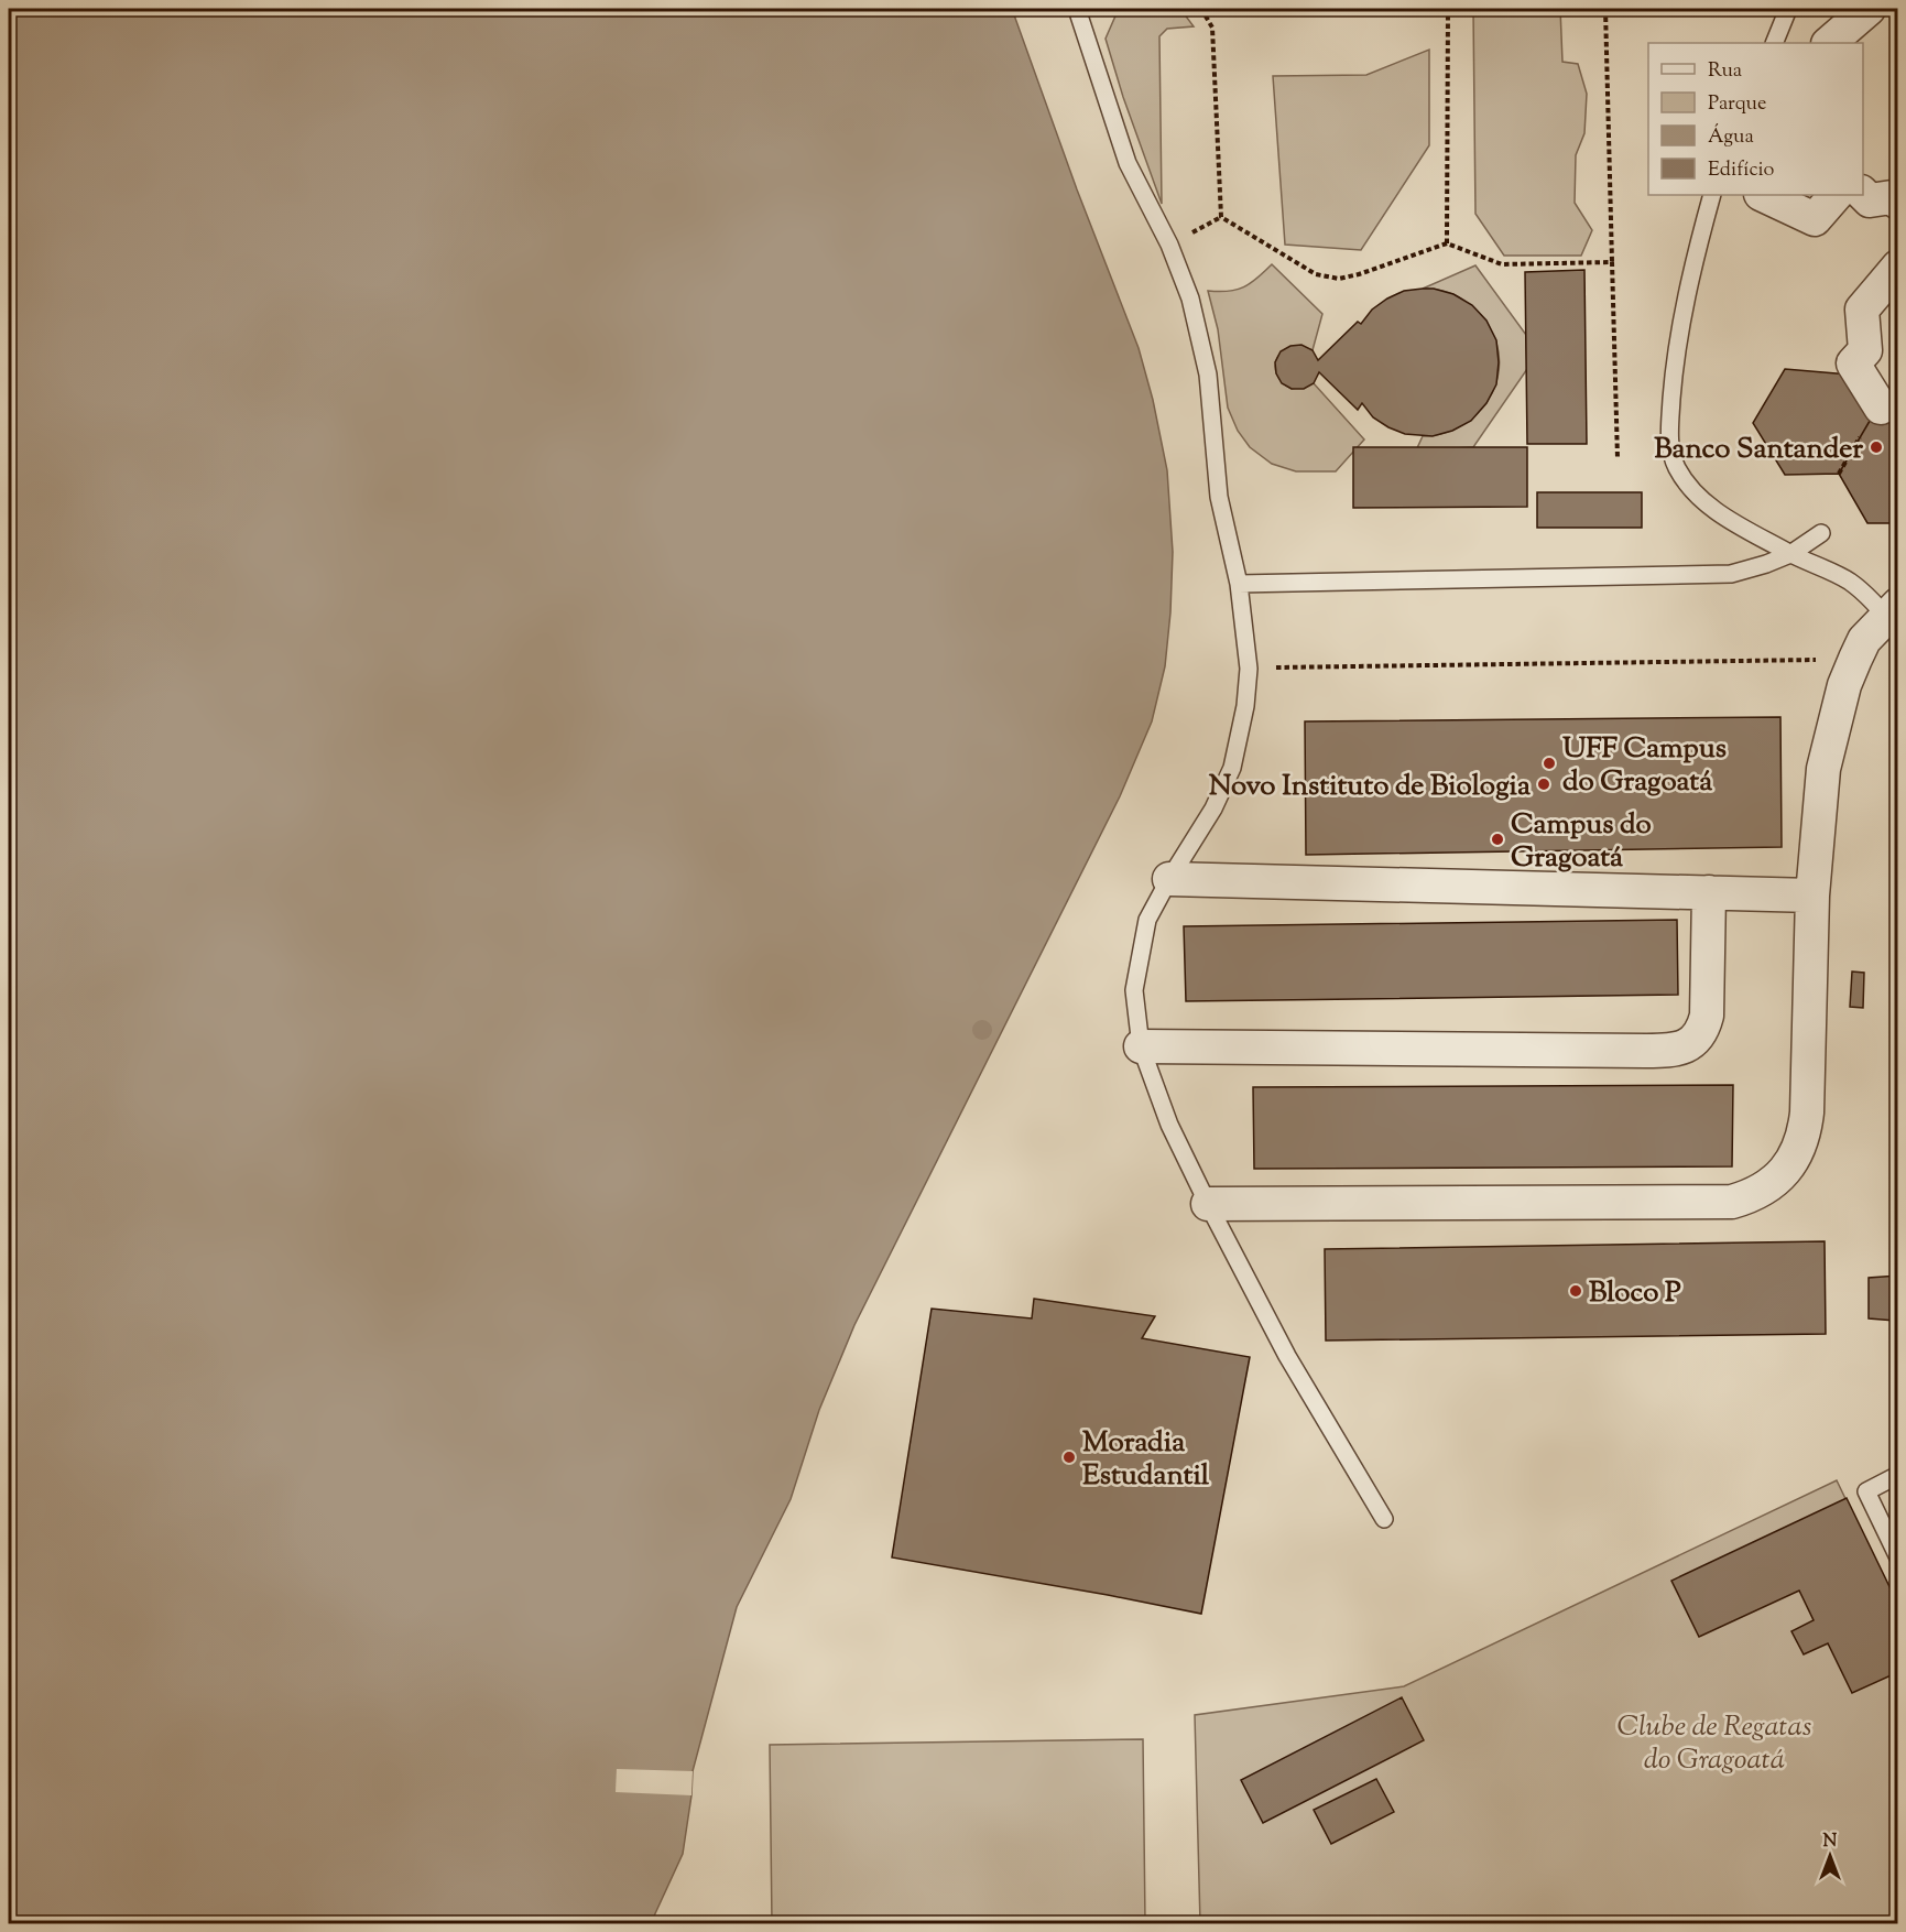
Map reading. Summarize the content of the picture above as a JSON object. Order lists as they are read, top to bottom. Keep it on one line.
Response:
{"parks":["Clube de Regatas do Gragoatá"],"places":["Banco Santander","UFF Campus do Gragoatá","Novo Instituto de Biologia","Campus do Gragoatá","Bloco P","Moradia Estudantil"],"legend":["Rua","Parque","Água","Edifício"],"north":"top"}
